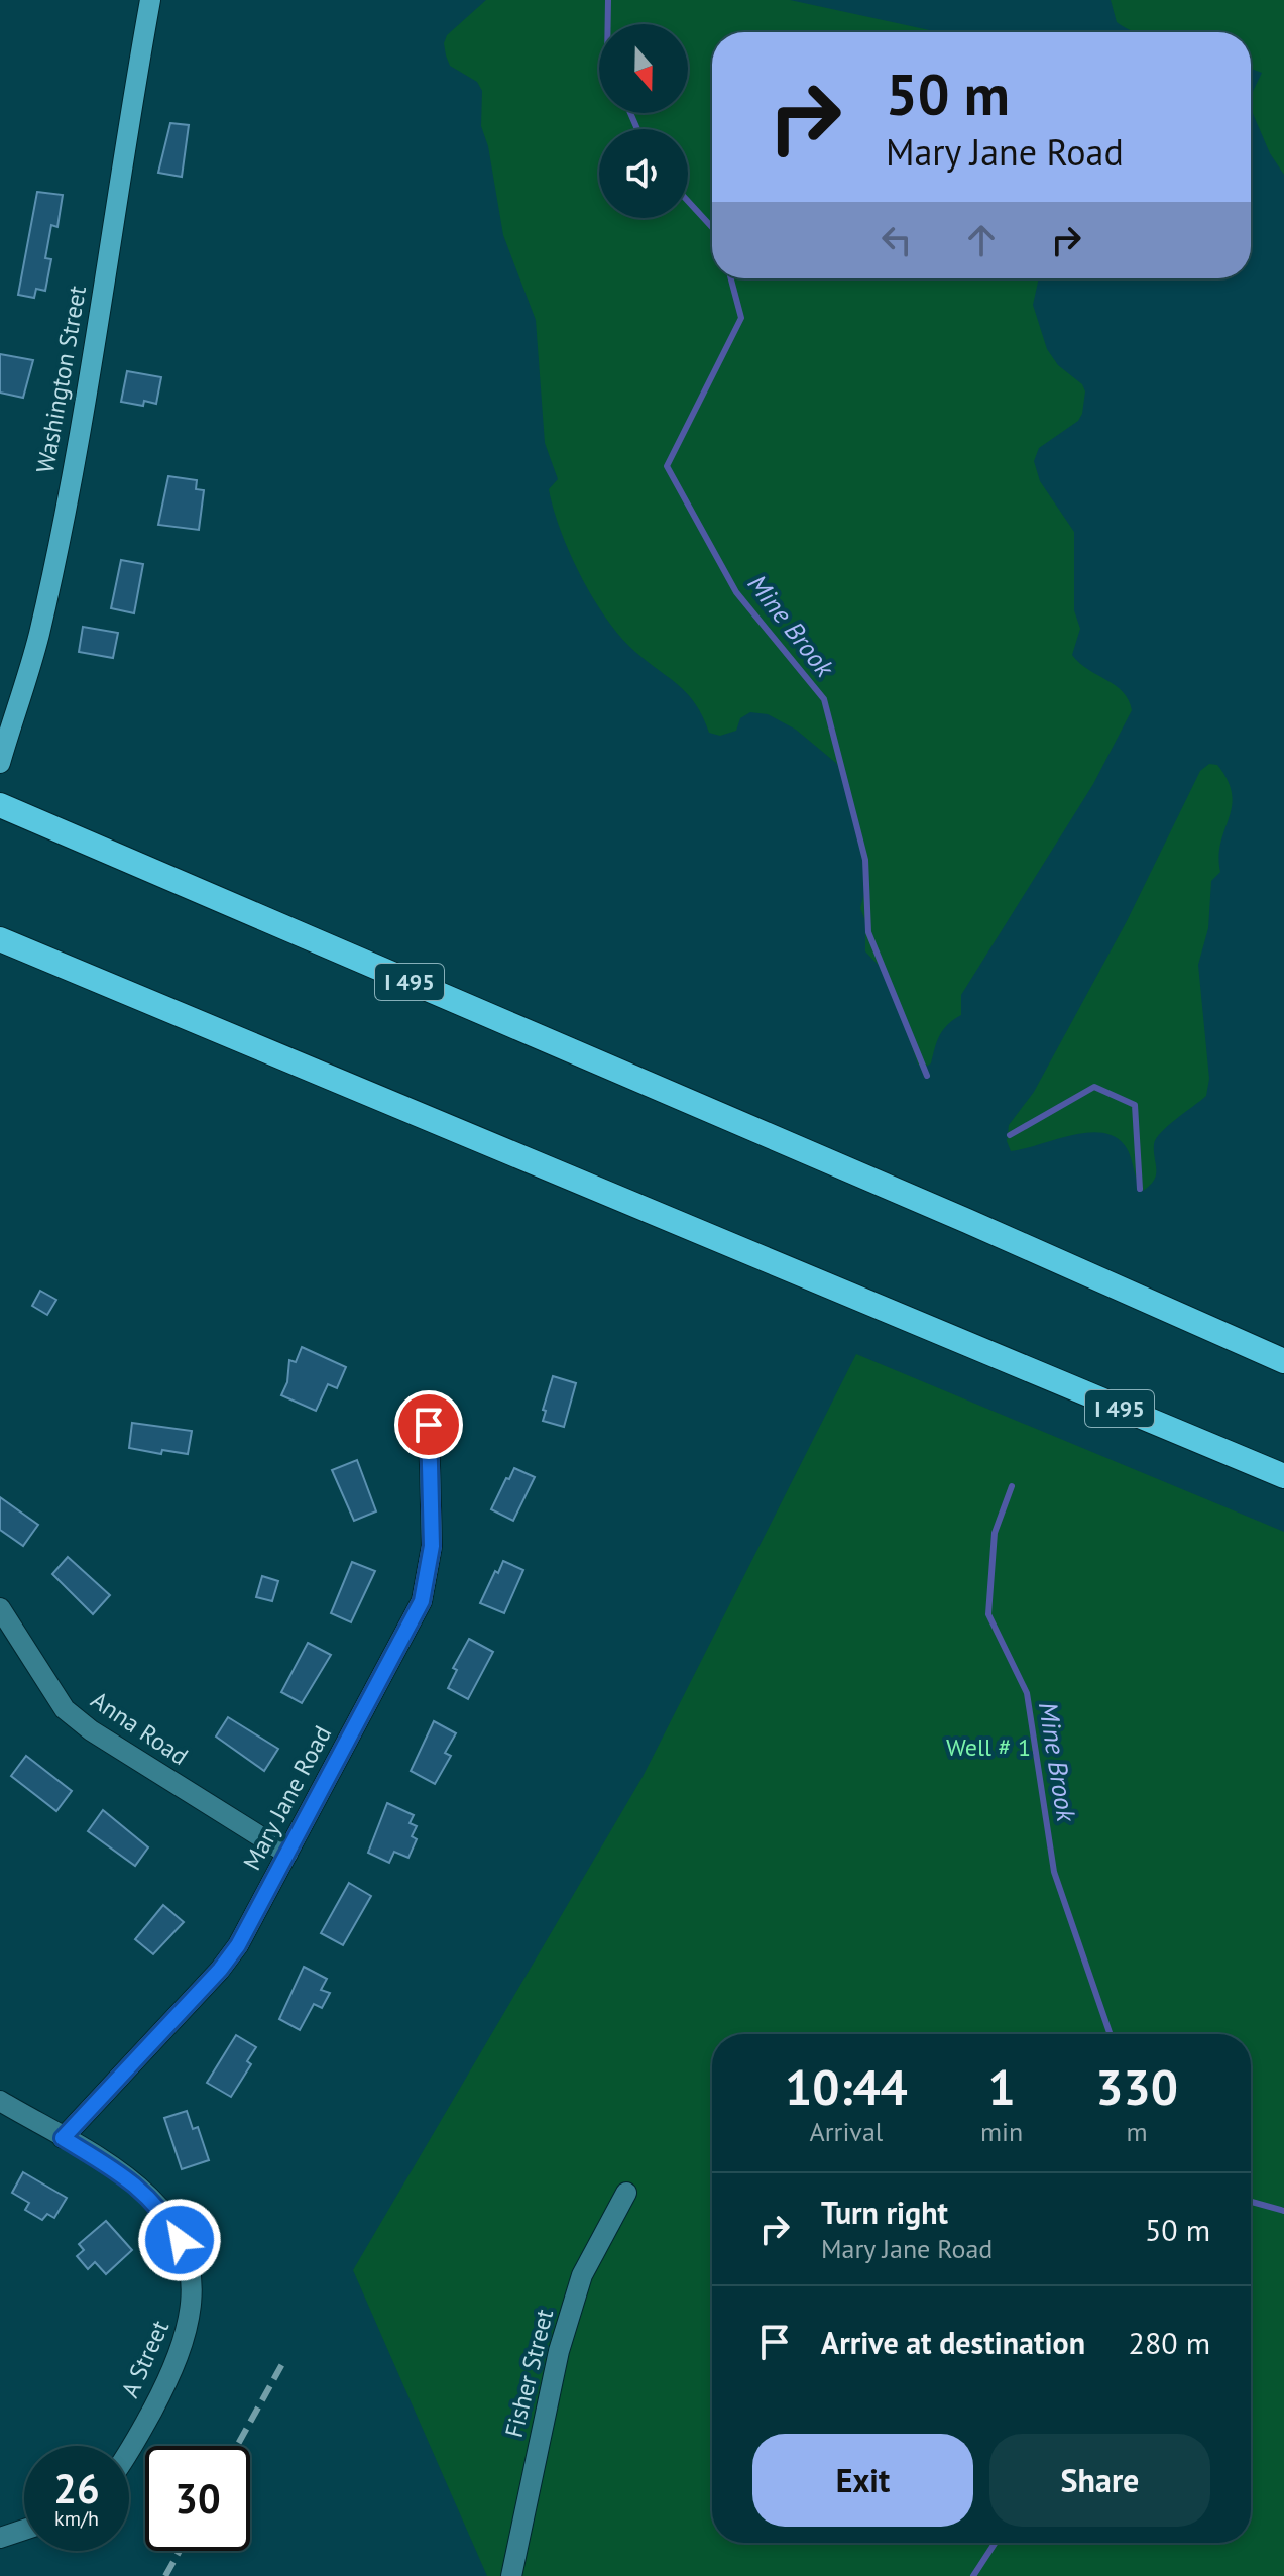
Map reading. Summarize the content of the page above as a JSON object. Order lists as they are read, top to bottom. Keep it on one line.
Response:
{"streets":{"highway":["I 495"],"main road":["Washington Street"],"street":["Anna Road","Mary Jane Road","A Street","Fisher Street"]},"crossings":[["Anna Road","Mary Jane Road"],["Mary Jane Road","A Street"]],"water":["Mine Brook"],"parks":["Well # 1"],"north":"bottom","page":{"turn":["50 m","Mary Jane Road"],"eta":["10:44","Arrival","1","min","330","m"],"list":[{"name":"Turn right","note":"Mary Jane Road","value":"50 m"},{"name":"Arrive at destination","value":"280 m"}],"buttons":["Exit","Share"],"speed":"26 km/h","limit":"30"}}
